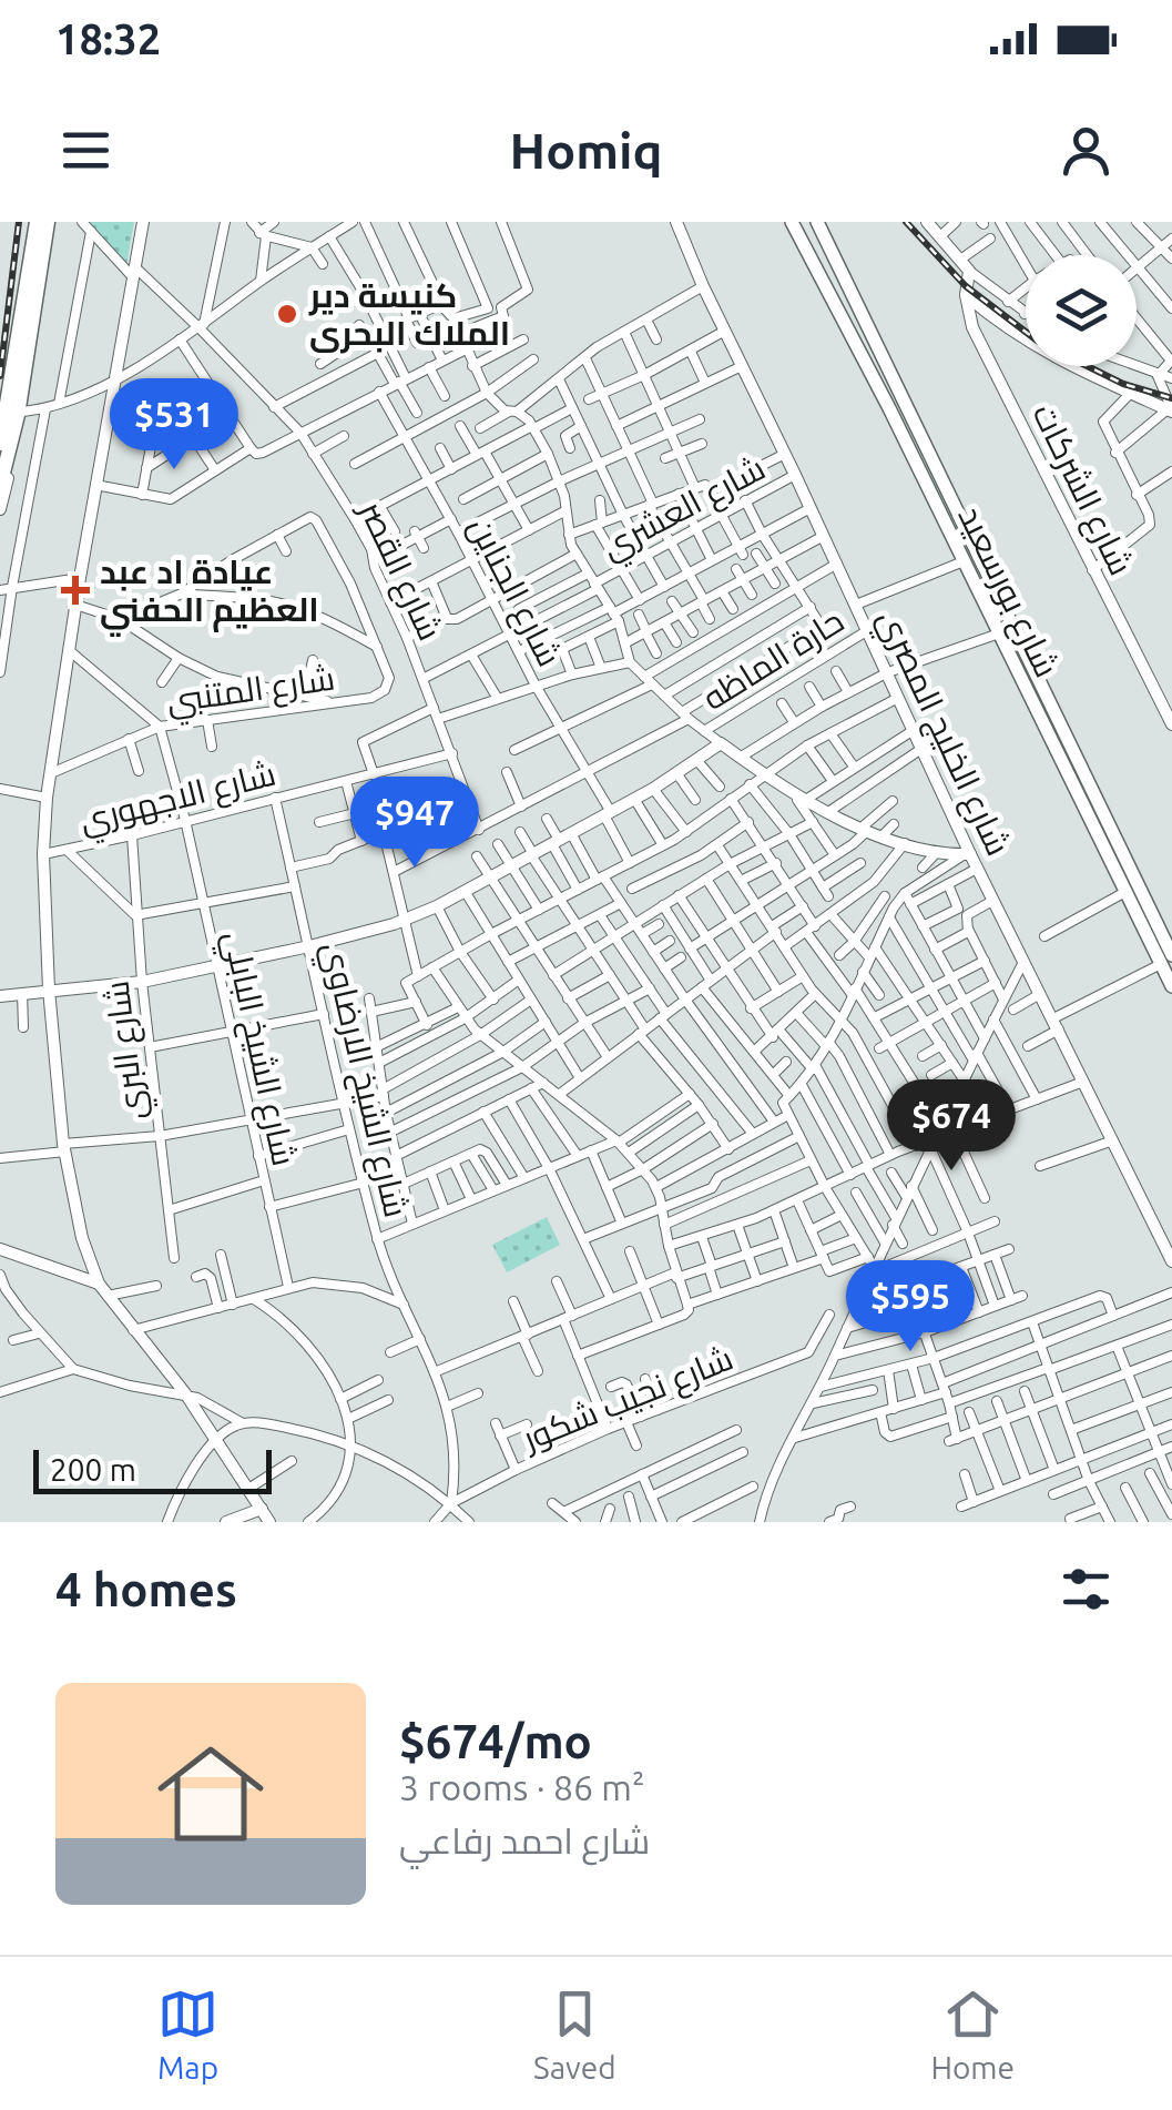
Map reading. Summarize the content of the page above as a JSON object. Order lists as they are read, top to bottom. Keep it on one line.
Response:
{"streets":{"main road":["شارع بورسعيد"],"street":["شارع الشركات","شارع العشري","شارع القصر","شارع الجناين","حارة الماظه","شارع المتنبي","شارع الخليج المصري","شارع الاجهوري","شارع الشيخ البابلي","شارع البري","شارع الشيخ الارضاوي","شارع نجيب شكور"]},"crossings":[["شارع العشري","شارع الخليج المصري"],["شارع القصر","شارع الاجهوري"],["حارة الماظه","شارع الخليج المصري"],["شارع المتنبي","شارع الشيخ البابلي"],["شارع الاجهوري","شارع الشيخ البابلي"],["شارع الاجهوري","شارع البري"],["شارع الاجهوري","شارع الشيخ الارضاوي"],["شارع الشيخ الارضاوي","شارع نجيب شكور"]],"places":{"other":["كنيسة دير الملاك البحرى"],"health":["عيادة اد عبد العظيم الحفني"]},"scale_bar":"200 m","page":{"status":"18:32","header":"Homiq","price":["$531","$947","$674","$595"],"scale":"200 m","heading":"4 homes","list":[{"name":"$674/mo","note":"3 rooms · 86 m² · شارع احمد رفاعي"}],"tabs":["Map","Saved","Home"]}}
